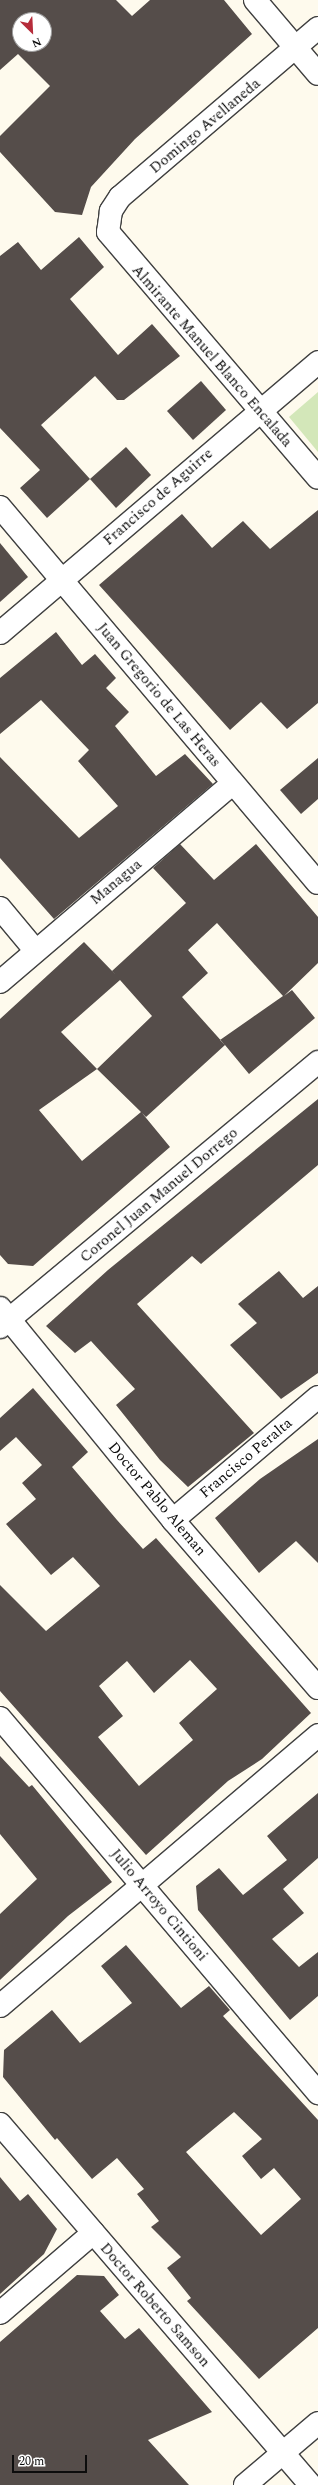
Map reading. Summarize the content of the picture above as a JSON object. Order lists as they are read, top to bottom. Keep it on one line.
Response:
{"streets":{"street":["Domingo Avellaneda","Almirante Manuel Blanco Encalada","Francisco de Aguirre","Juan Gregorio de Las Heras","Managua","Coronel Juan Manuel Dorrego","Francisco Peralta","Doctor Pablo Aleman","Julio Arroyo Cintioni","Doctor Roberto Samson"]},"crossings":[["Domingo Avellaneda","Almirante Manuel Blanco Encalada"],["Almirante Manuel Blanco Encalada","Francisco de Aguirre"],["Francisco de Aguirre","Juan Gregorio de Las Heras"],["Juan Gregorio de Las Heras","Managua"],["Coronel Juan Manuel Dorrego","Doctor Pablo Aleman"],["Francisco Peralta","Doctor Pablo Aleman"]],"scale_bar":"20 m","north":"bottom right"}
